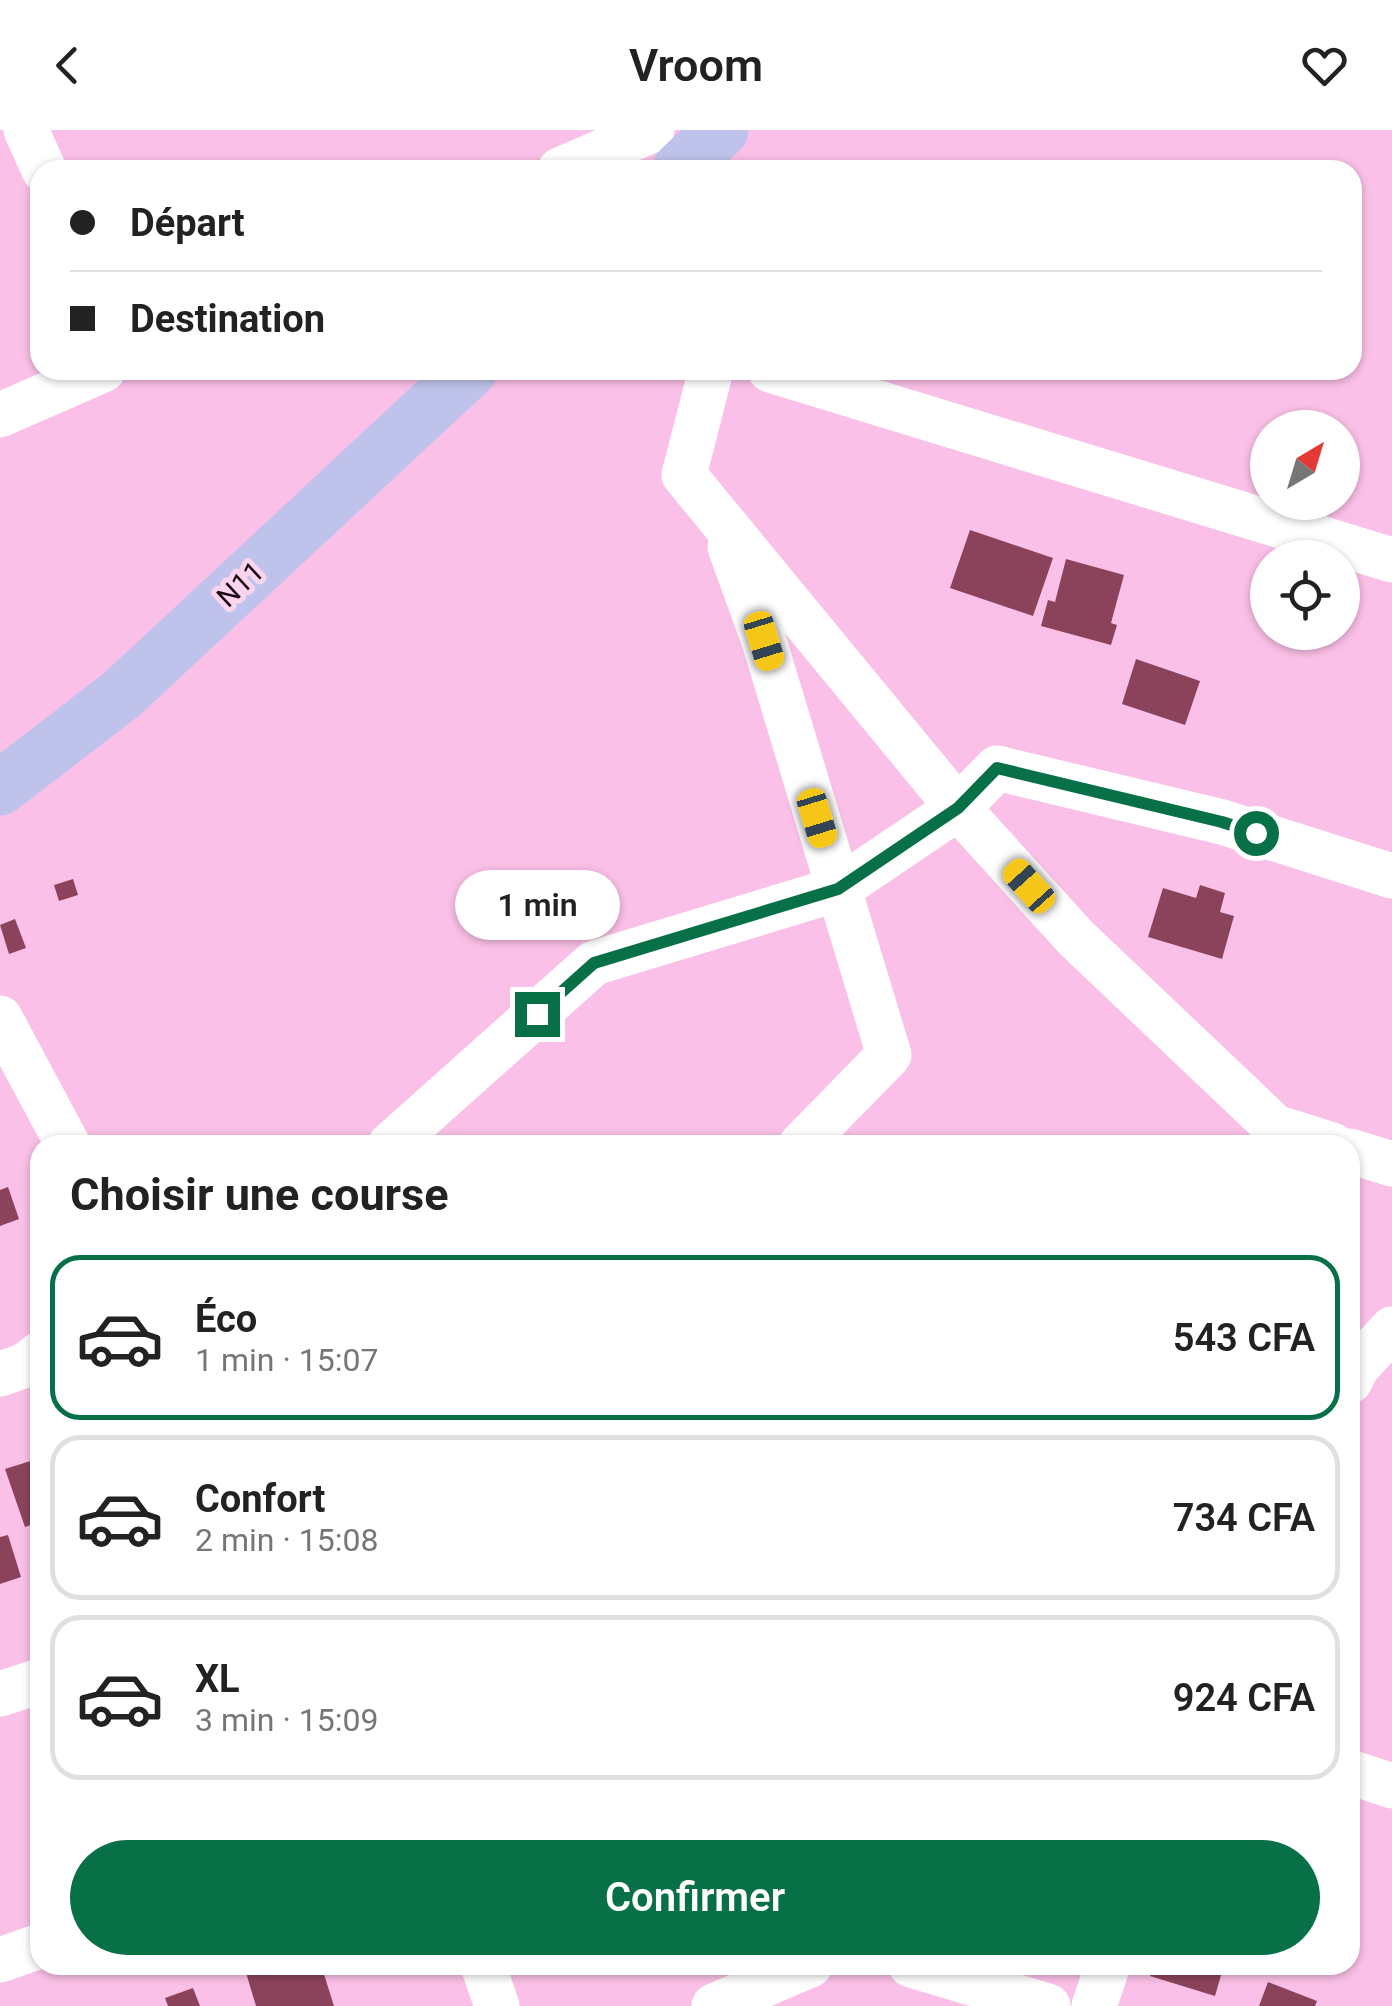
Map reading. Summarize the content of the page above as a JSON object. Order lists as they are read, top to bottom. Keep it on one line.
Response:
{"streets":{"main road":["N11"]},"north":"top right","page":{"header":"Vroom","banner":["Départ","Destination"],"bubble":"1 min","heading":"Choisir une course","list":[{"name":"Éco","note":"1 min · 15:07","value":"543 CFA"},{"name":"Confort","note":"2 min · 15:08","value":"734 CFA"},{"name":"XL","note":"3 min · 15:09","value":"924 CFA"}],"buttons":"Confirmer"}}
